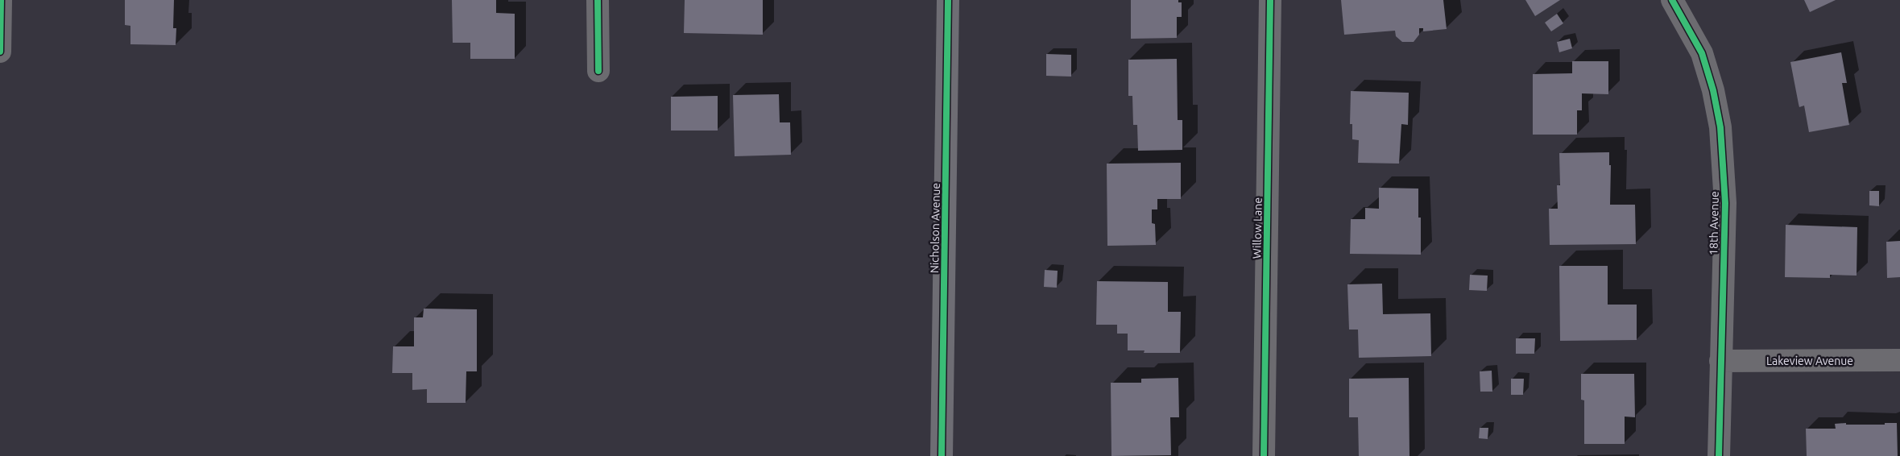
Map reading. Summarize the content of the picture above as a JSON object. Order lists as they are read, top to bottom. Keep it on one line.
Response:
{"streets":{"street":["18th Avenue","Nicholson Avenue","Willow Lane","Lakeview Avenue"]},"crossings":[["18th Avenue","Lakeview Avenue"]]}
